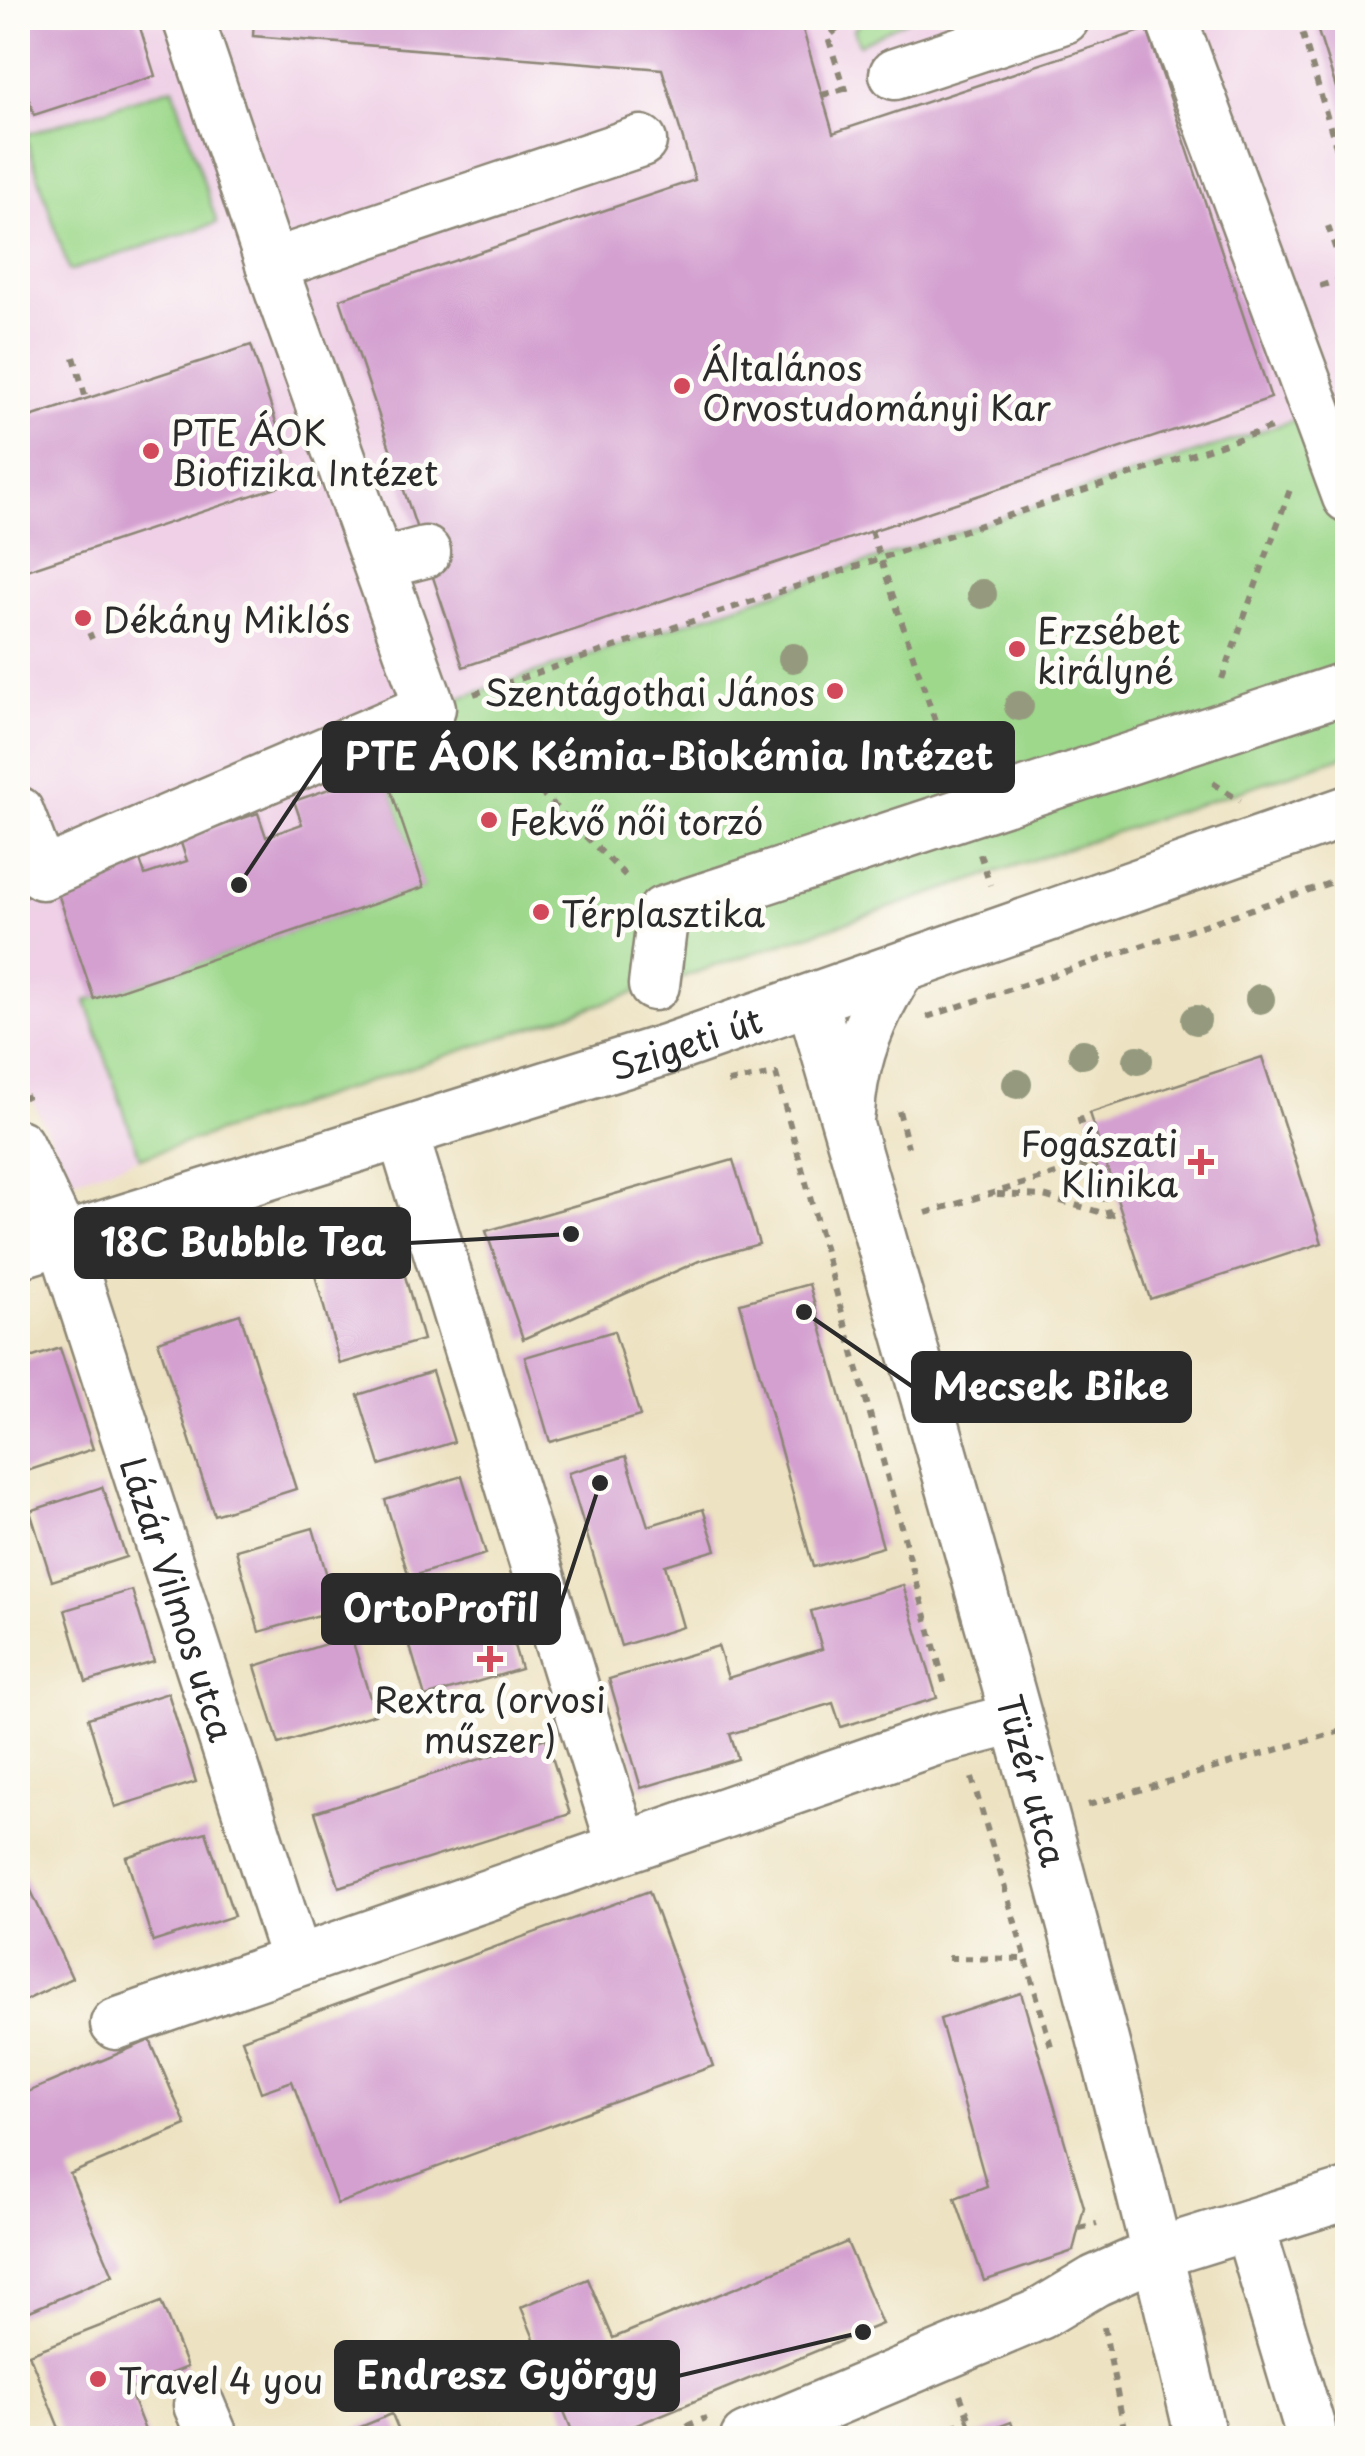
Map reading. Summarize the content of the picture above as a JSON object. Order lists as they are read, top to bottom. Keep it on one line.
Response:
{"streets":{"street":["Szigeti út","Lázár Vilmos utca","Tüzér utca"]},"crossings":[["Szigeti út","Lázár Vilmos utca"],["Szigeti út","Tüzér utca"]],"places":{"other":["Általános Orvostudományi Kar","PTE ÁOK Biofizika Intézet","Dékány Miklós","Erzsébet királyné","Szentágothai János","Fekvő női torzó","PTE ÁOK Kémia-Biokémia Intézet","Térplasztika","18C Bubble Tea","Mecsek Bike","OrtoProfil","Endresz György","Travel 4 you"],"health":["Fogászati Klinika","Rextra (orvosi műszer)"]}}
